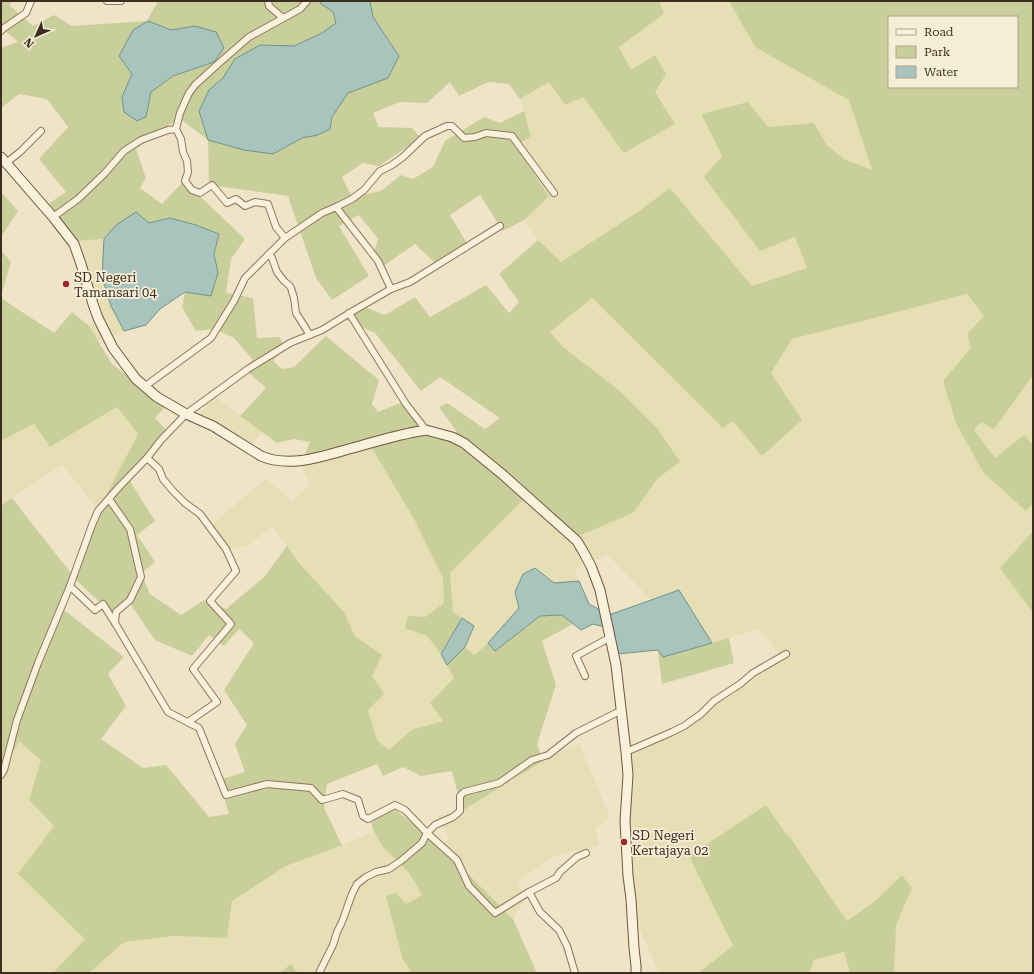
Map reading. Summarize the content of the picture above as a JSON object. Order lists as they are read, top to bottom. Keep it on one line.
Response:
{"places":["SD Negeri Tamansari 04","SD Negeri Kertajaya 02"],"legend":["Road","Park","Water"],"north":"bottom left"}
